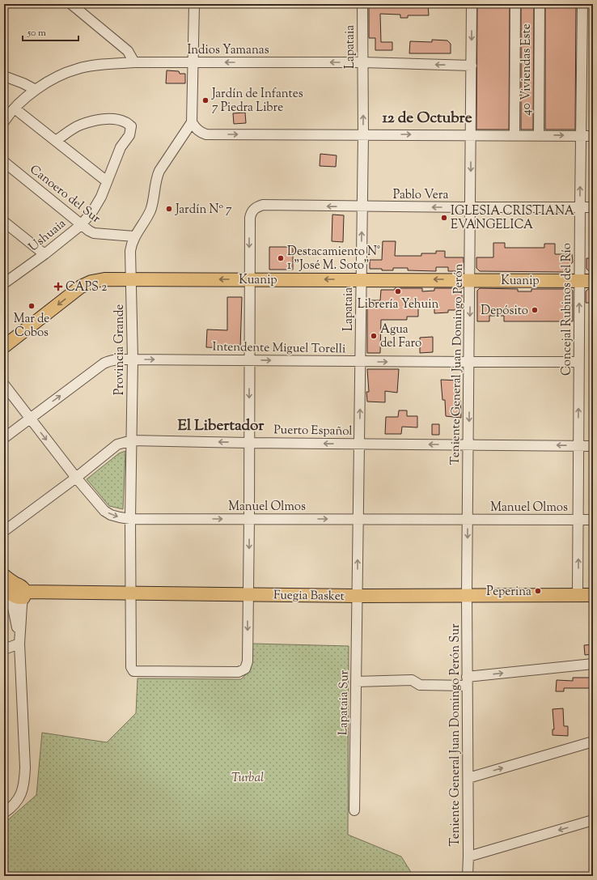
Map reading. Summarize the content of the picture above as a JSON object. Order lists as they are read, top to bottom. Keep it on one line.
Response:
{"streets":{"main road":["Kuanip","Fuegia Basket"],"street":["Lapataia","Indios Yamanas","40 Viviendas Este","Canoero del Sur","Pablo Vera","Ushuaia","Concejal Rubinos del Río","Intendente Miguel Torelli","Provincia Grande","Teniente General Juan Domingo Perón","Puerto Español","Manuel Olmos","Lapataia Sur","Teniente General Juan Domingo Perón Sur"]},"crossings":[["Lapataia","Indios Yamanas"],["Lapataia","Pablo Vera"],["Lapataia","Kuanip"],["Lapataia","Intendente Miguel Torelli"],["Lapataia","Puerto Español"],["Lapataia","Manuel Olmos"],["Lapataia","Fuegia Basket"],["Lapataia","Lapataia Sur"],["Indios Yamanas","Teniente General Juan Domingo Perón"],["Canoero del Sur","Ushuaia"],["Canoero del Sur","Provincia Grande"],["Pablo Vera","Kuanip"],["Pablo Vera","Concejal Rubinos del Río"],["Pablo Vera","Teniente General Juan Domingo Perón"],["Kuanip","Concejal Rubinos del Río"],["Kuanip","Provincia Grande"],["Kuanip","Teniente General Juan Domingo Perón"],["Concejal Rubinos del Río","Intendente Miguel Torelli"],["Concejal Rubinos del Río","Puerto Español"],["Concejal Rubinos del Río","Manuel Olmos"],["Concejal Rubinos del Río","Fuegia Basket"],["Intendente Miguel Torelli","Provincia Grande"],["Intendente Miguel Torelli","Teniente General Juan Domingo Perón"],["Intendente Miguel Torelli","Manuel Olmos"],["Provincia Grande","Puerto Español"],["Provincia Grande","Manuel Olmos"],["Provincia Grande","Fuegia Basket"],["Teniente General Juan Domingo Perón","Puerto Español"],["Teniente General Juan Domingo Perón","Manuel Olmos"],["Teniente General Juan Domingo Perón","Fuegia Basket"],["Teniente General Juan Domingo Perón","Teniente General Juan Domingo Perón Sur"],["Puerto Español","Manuel Olmos"],["Fuegia Basket","Lapataia Sur"],["Fuegia Basket","Teniente General Juan Domingo Perón Sur"]],"one_way":["Lapataia","Kuanip","Concejal Rubinos del Río","Intendente Miguel Torelli","Teniente General Juan Domingo Perón","Puerto Español","Manuel Olmos"],"districts":["12 de Octubre","El Libertador"],"parks":["Turbal"],"places":{"other":["Jardín de Infantes 7 Piedra Libre","Jardín Nº 7","IGLESIA CRISTIANA EVANGELICA","Destacamiento N° 1 \"José M. Soto\"","Librería Yehuin","Mar de Cobos","Depósito","Agua del Faro","Peperina"],"health":["CAPS 2"]},"scale_bar":"50 m"}
